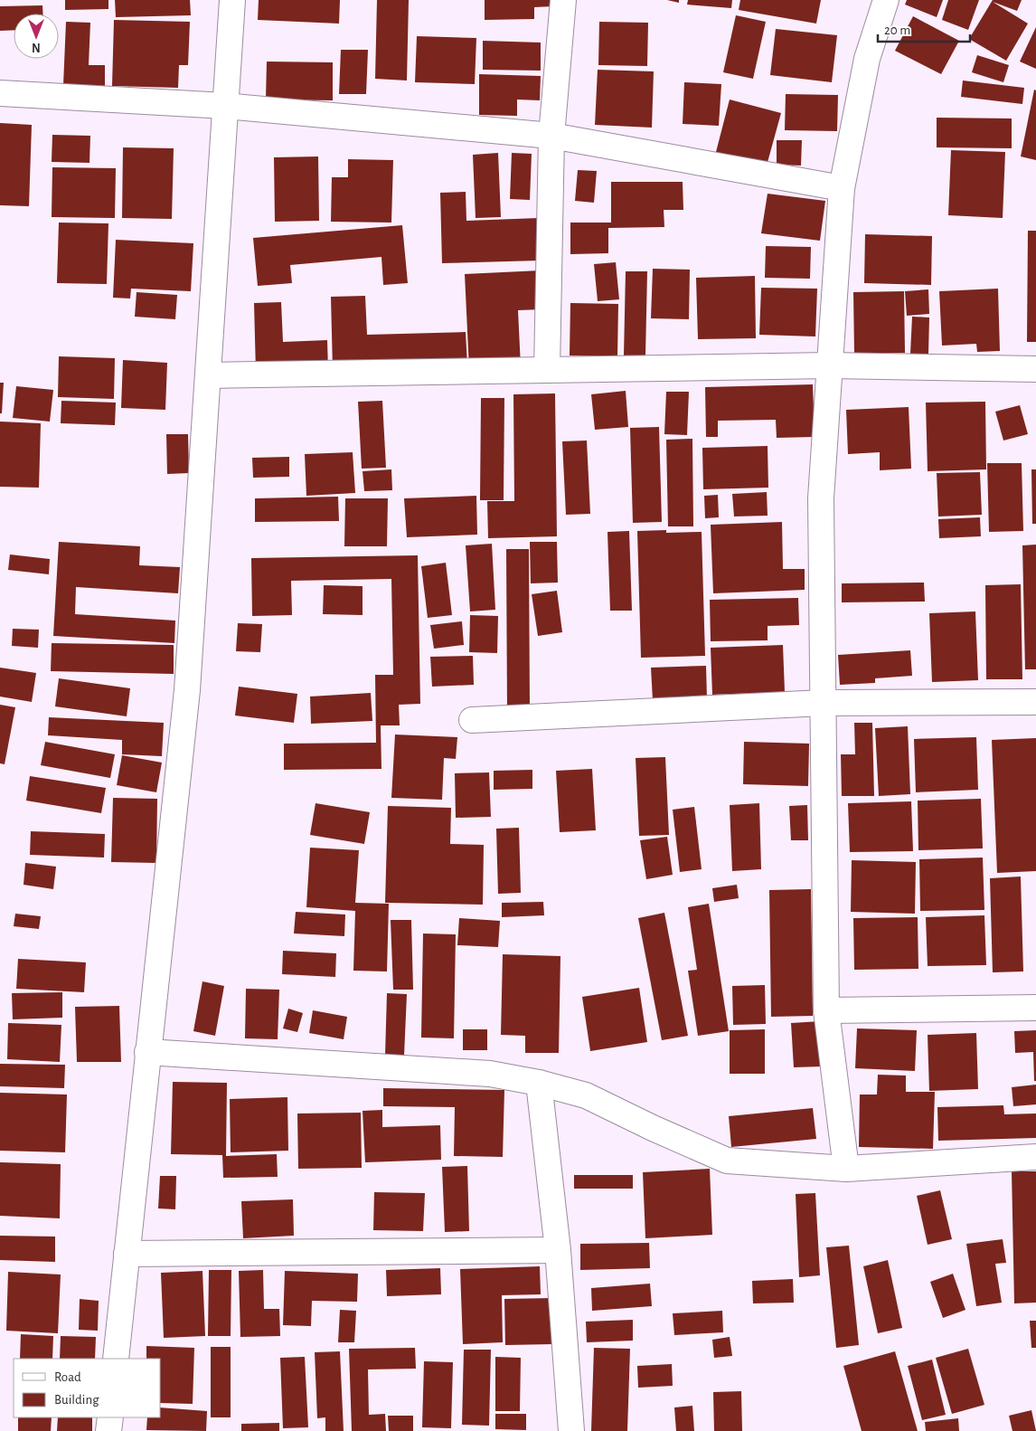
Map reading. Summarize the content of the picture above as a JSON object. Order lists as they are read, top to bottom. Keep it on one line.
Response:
{"legend":["Road","Building"],"scale_bar":"20 m","north":"bottom"}
